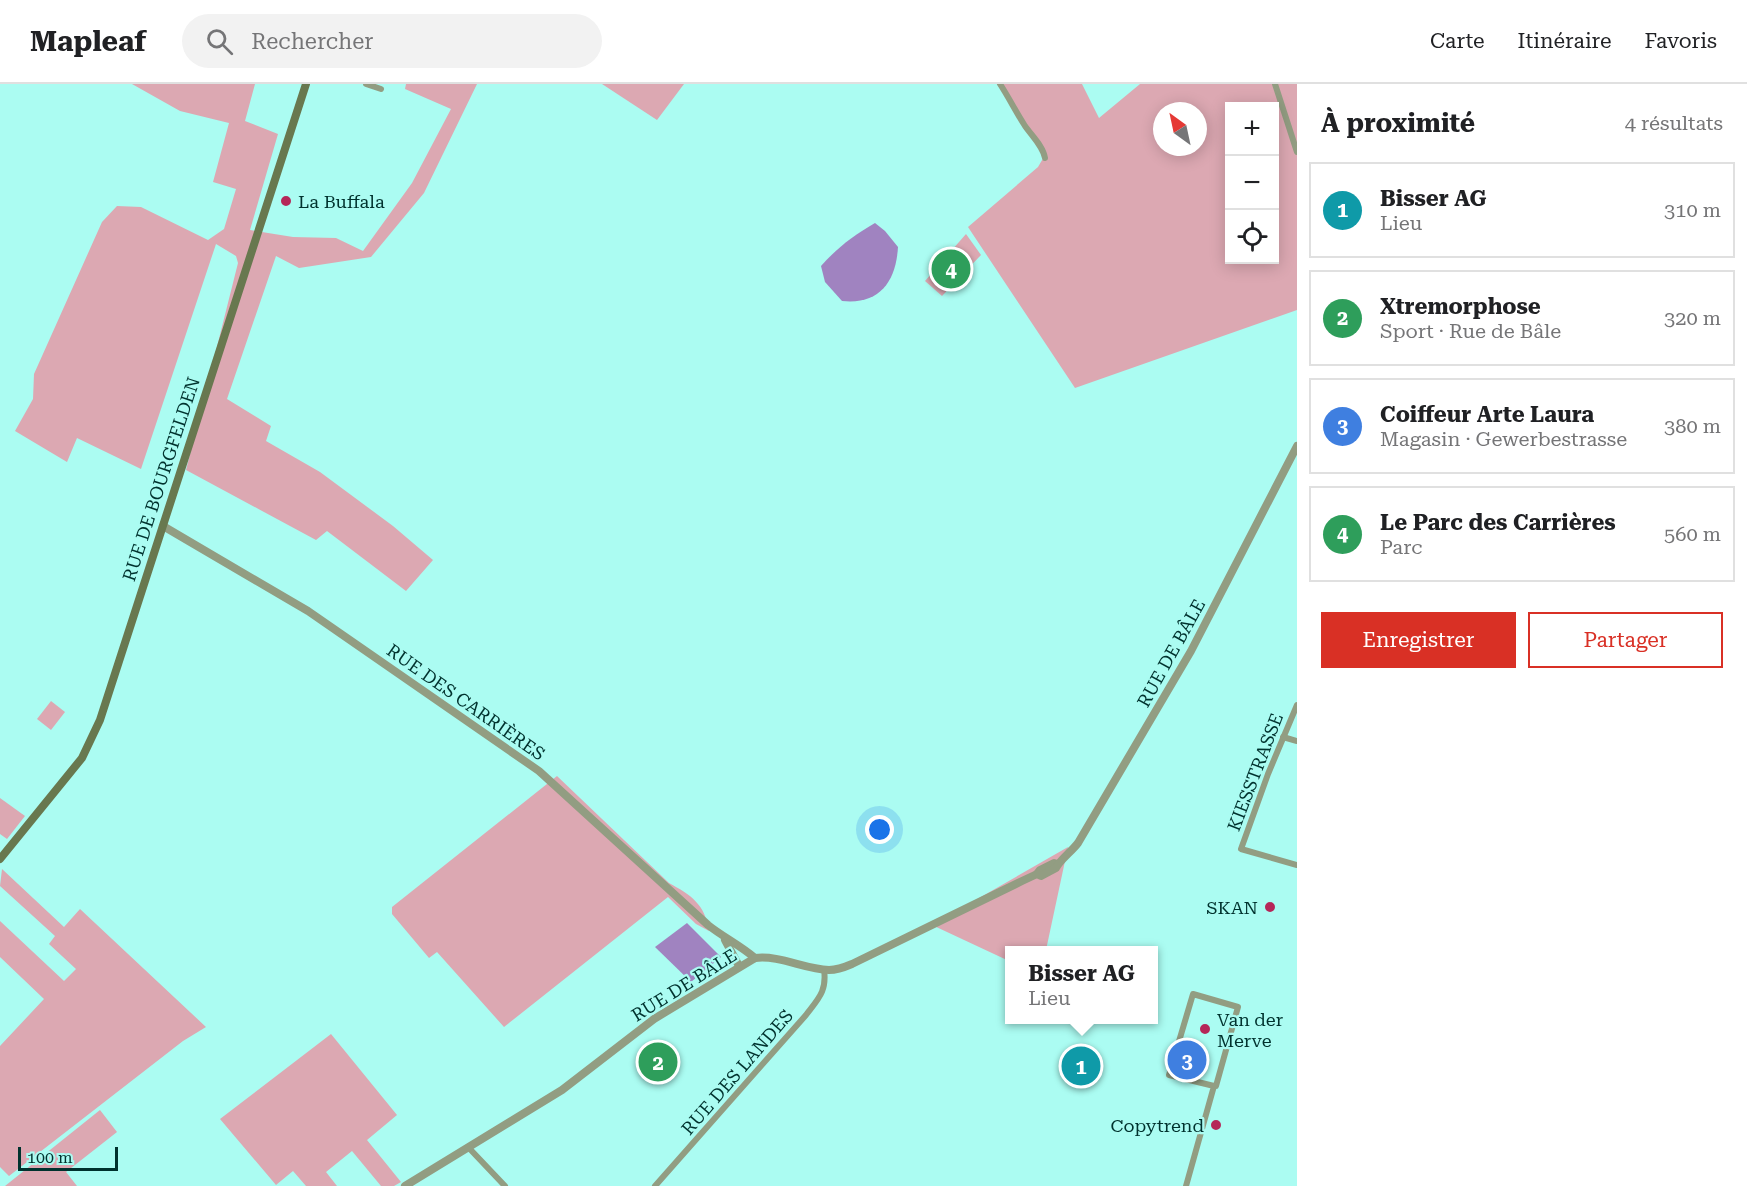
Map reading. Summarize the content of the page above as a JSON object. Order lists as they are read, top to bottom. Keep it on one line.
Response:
{"streets":{"main road":["RUE DE BOURGFELDEN"],"street":["RUE DE BÂLE","RUE DES CARRIÈRES","KIESSTRASSE","RUE DES LANDES"]},"crossings":[["RUE DE BOURGFELDEN","RUE DES CARRIÈRES"],["RUE DE BÂLE","RUE DES CARRIÈRES"],["RUE DE BÂLE","RUE DES LANDES"]],"places":["La Buffala","SKAN","Van der Merve","Copytrend"],"scale_bar":"100 m","north":"top left","page":{"header":"Mapleaf","search":"Rechercher","nav":["Carte","Itinéraire","Favoris"],"heading":["À proximité","4 résultats"],"map_buttons":["+","−"],"list":[{"mark":"1","name":"Bisser AG","note":"Lieu","value":"310 m"},{"mark":"2","name":"Xtremorphose","note":"Sport · Rue de Bâle","value":"320 m"},{"mark":"3","name":"Coiffeur Arte Laura","note":"Magasin · Gewerbestrasse","value":"380 m"},{"mark":"4","name":"Le Parc des Carrières","note":"Parc","value":"560 m"}],"pins":["4","3","2","1"],"buttons":["Enregistrer","Partager"],"popup":["Bisser AG","Lieu"],"scale":"100 m"}}
